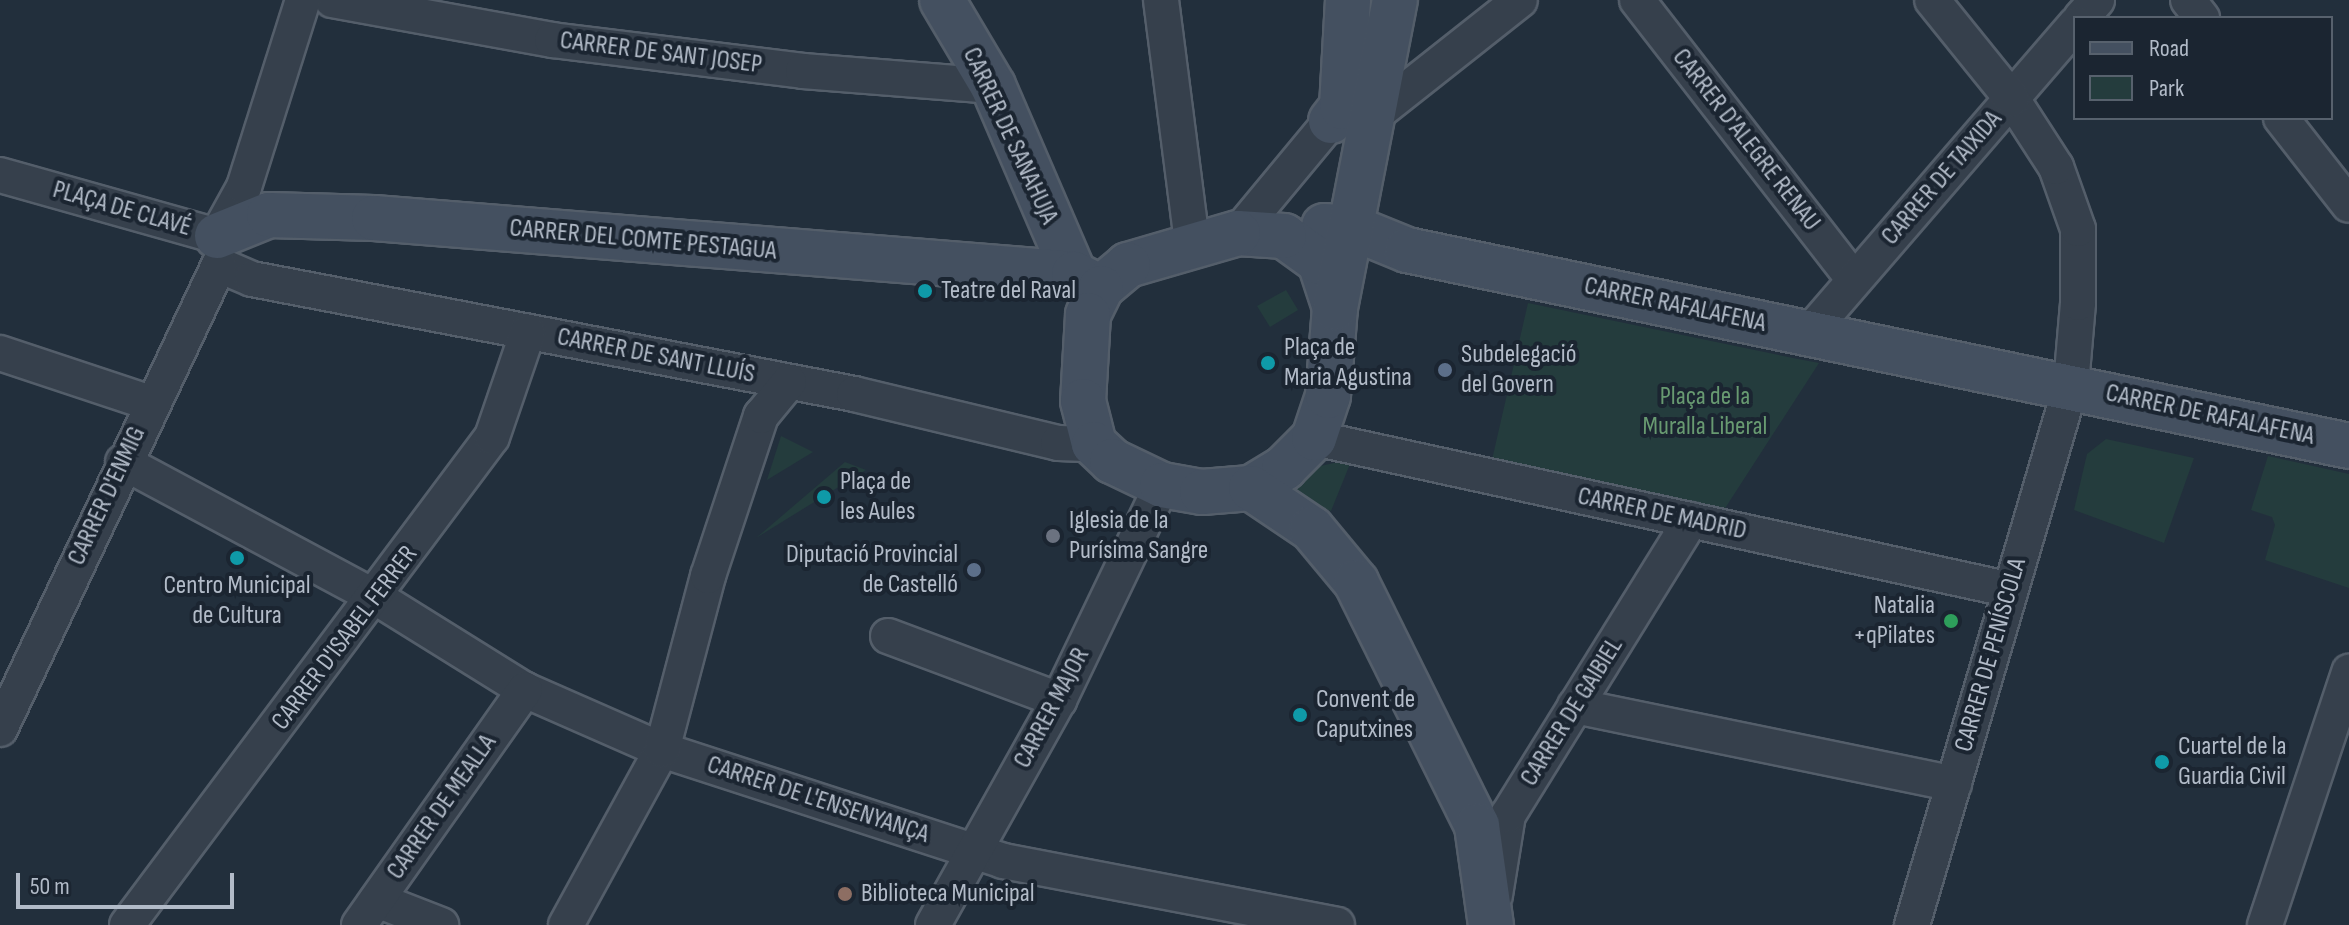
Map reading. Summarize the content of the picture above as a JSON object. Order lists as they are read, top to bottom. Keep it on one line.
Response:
{"streets":{"street":["CARRER DE SANT JOSEP","CARRER DE SANAHUJA","CARRER D'ALEGRE RENAU","CARRER DE TAIXIDA","PLAÇA DE CLAVÉ","CARRER DEL COMTE PESTAGUA","CARRER RAFALAFENA","CARRER DE SANT LLUÍS","CARRER DE RAFALAFENA","CARRER D'ENMIG","CARRER DE MADRID","CARRER D'ISABEL FERRER","CARRER DE PENÍSCOLA","CARRER MAJOR","CARRER DE GAIBIEL","CARRER DE L'ENSENYANÇA","CARRER DE MEALLA"]},"crossings":[["CARRER DE SANT JOSEP","CARRER DE SANAHUJA"],["CARRER DE SANAHUJA","CARRER DEL COMTE PESTAGUA"],["CARRER DE SANAHUJA","CARRER RAFALAFENA"],["CARRER DE SANAHUJA","CARRER DE SANT LLUÍS"],["CARRER DE SANAHUJA","CARRER DE MADRID"],["CARRER DE SANAHUJA","CARRER MAJOR"],["CARRER D'ALEGRE RENAU","CARRER DE TAIXIDA"],["CARRER DE TAIXIDA","CARRER RAFALAFENA"],["CARRER DE TAIXIDA","CARRER DE PENÍSCOLA"],["PLAÇA DE CLAVÉ","CARRER DEL COMTE PESTAGUA"],["PLAÇA DE CLAVÉ","CARRER DE SANT LLUÍS"],["PLAÇA DE CLAVÉ","CARRER D'ENMIG"],["CARRER DEL COMTE PESTAGUA","CARRER RAFALAFENA"],["CARRER DEL COMTE PESTAGUA","CARRER DE SANT LLUÍS"],["CARRER DEL COMTE PESTAGUA","CARRER D'ENMIG"],["CARRER DEL COMTE PESTAGUA","CARRER DE MADRID"],["CARRER DEL COMTE PESTAGUA","CARRER MAJOR"],["CARRER RAFALAFENA","CARRER DE SANT LLUÍS"],["CARRER RAFALAFENA","CARRER DE RAFALAFENA"],["CARRER RAFALAFENA","CARRER DE MADRID"],["CARRER RAFALAFENA","CARRER DE PENÍSCOLA"],["CARRER RAFALAFENA","CARRER MAJOR"],["CARRER DE SANT LLUÍS","CARRER D'ENMIG"],["CARRER DE SANT LLUÍS","CARRER DE MADRID"],["CARRER DE SANT LLUÍS","CARRER D'ISABEL FERRER"],["CARRER DE SANT LLUÍS","CARRER MAJOR"],["CARRER DE RAFALAFENA","CARRER DE PENÍSCOLA"],["CARRER D'ENMIG","CARRER DE L'ENSENYANÇA"],["CARRER DE MADRID","CARRER DE PENÍSCOLA"],["CARRER DE MADRID","CARRER MAJOR"],["CARRER DE MADRID","CARRER DE GAIBIEL"],["CARRER D'ISABEL FERRER","CARRER DE L'ENSENYANÇA"],["CARRER MAJOR","CARRER DE L'ENSENYANÇA"],["CARRER DE L'ENSENYANÇA","CARRER DE MEALLA"]],"parks":["Plaça de la Muralla Liberal"],"places":["Teatre del Raval","Plaça de Maria Agustina","Subdelegació del Govern","Plaça de les Aules","Iglesia de la Purísima Sangre","Centro Municipal de Cultura","Diputació Provincial de Castelló","Natalia +qPilates","Convent de Caputxines","Cuartel de la Guardia Civil","Biblioteca Municipal"],"legend":["Road","Park"],"scale_bar":"50 m"}
